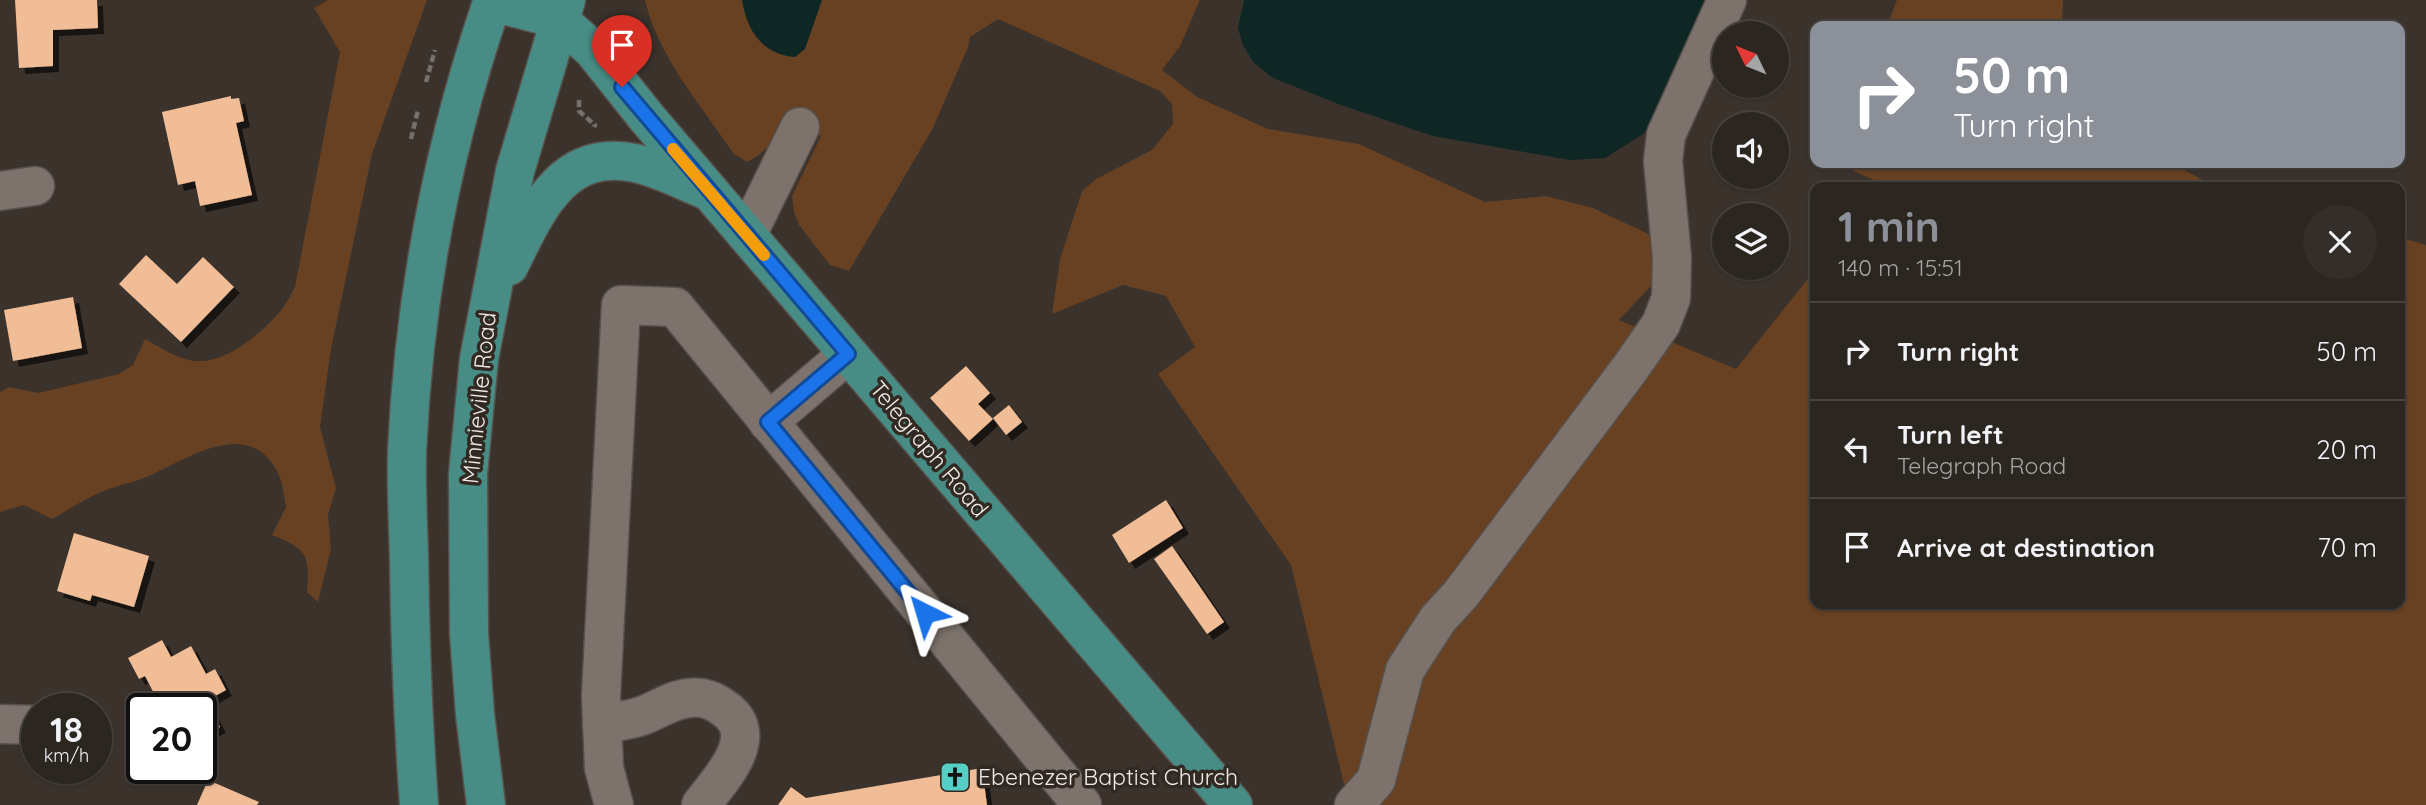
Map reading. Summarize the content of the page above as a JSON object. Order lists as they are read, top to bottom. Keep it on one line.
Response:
{"streets":{"main road":["Minnieville Road","Telegraph Road"]},"crossings":[["Minnieville Road","Telegraph Road"]],"places":{"church":["Ebenezer Baptist Church"]},"north":"top left","page":{"turn":["50 m","Turn right"],"heading":["1 min","140 m · 15:51"],"list":[{"name":"Turn right","value":"50 m"},{"name":"Turn left","note":"Telegraph Road","value":"20 m"},{"name":"Arrive at destination","value":"70 m"}],"speed":"18 km/h","limit":"20"}}
